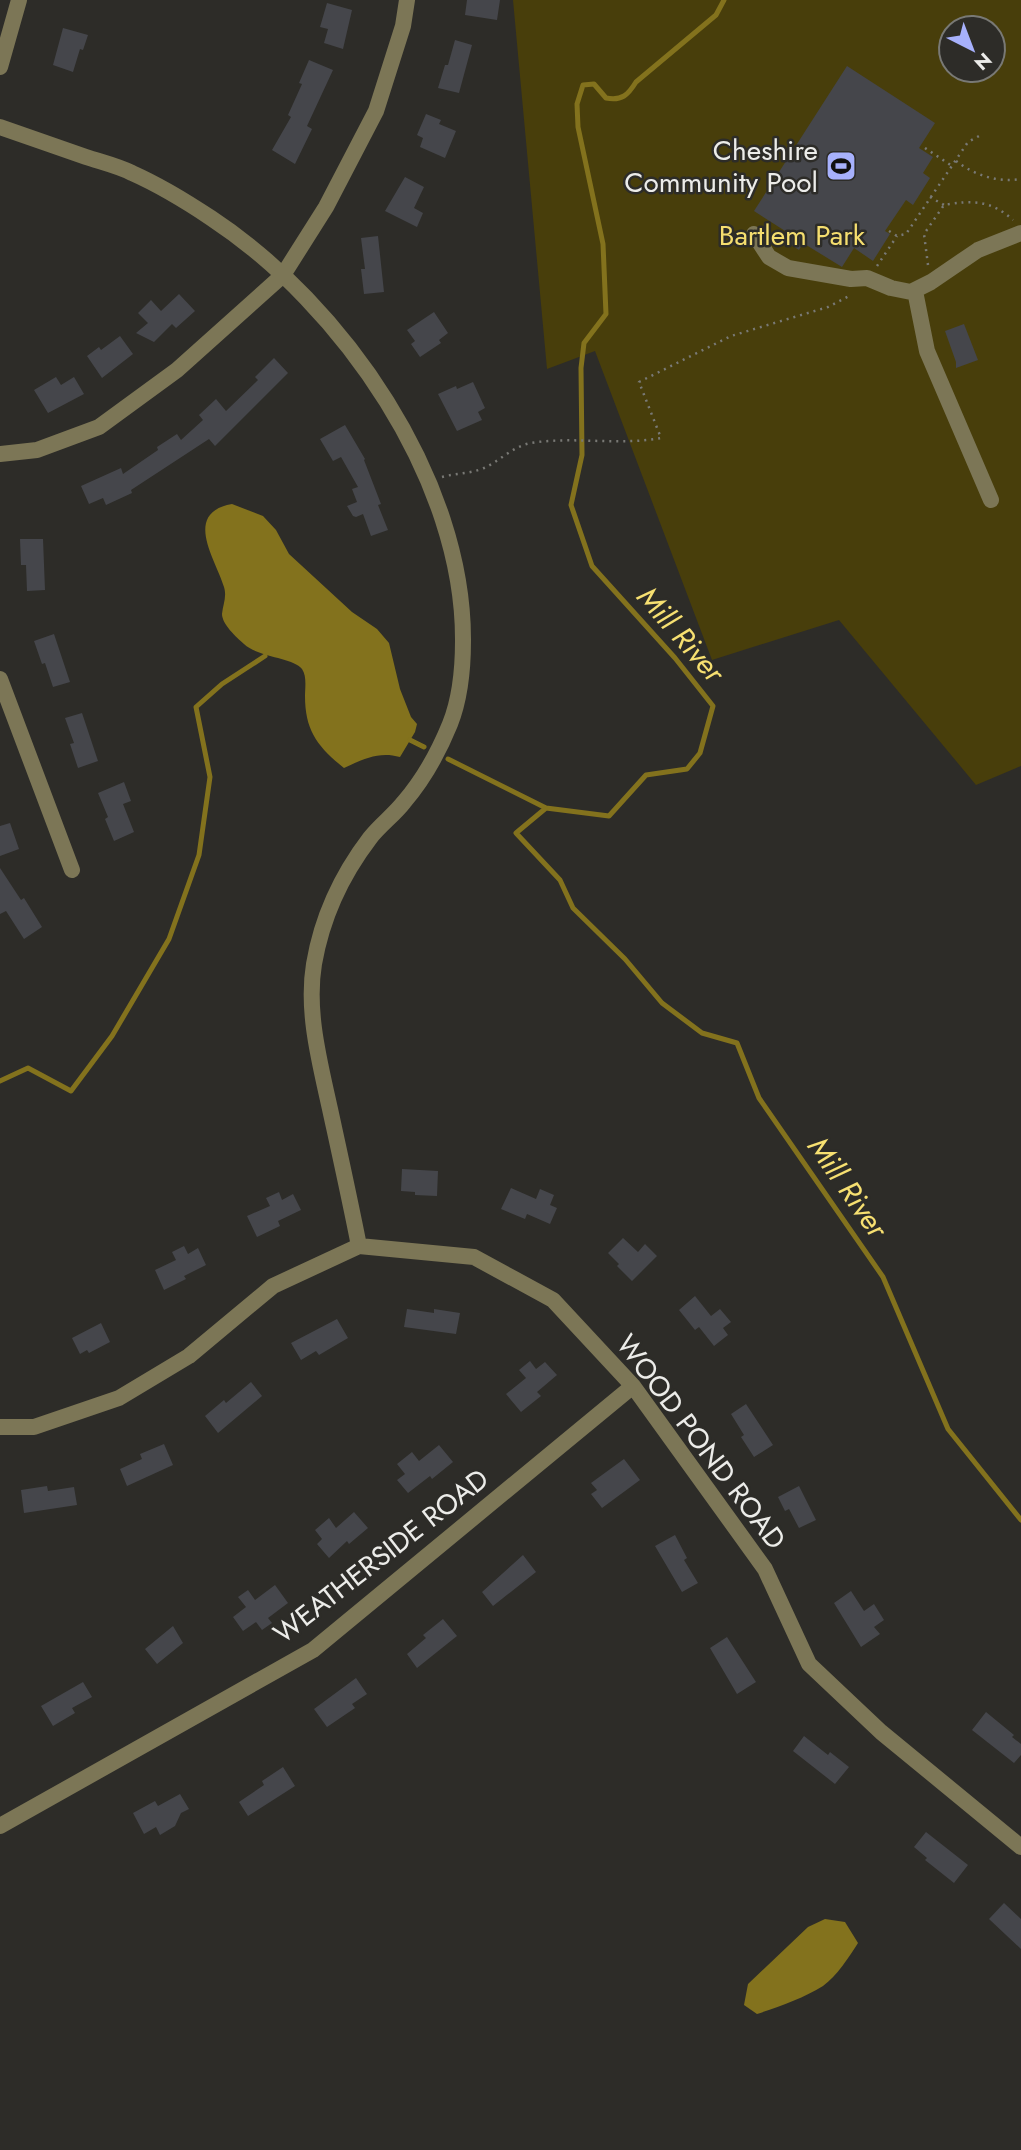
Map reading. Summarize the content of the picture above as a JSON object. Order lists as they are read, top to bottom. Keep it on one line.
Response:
{"streets":{"street":["WOOD POND ROAD","WEATHERSIDE ROAD"]},"crossings":[["WOOD POND ROAD","WEATHERSIDE ROAD"]],"water":["Mill River"],"parks":["Bartlem Park"],"places":{"sports":["Cheshire Community Pool"]},"north":"bottom right"}
